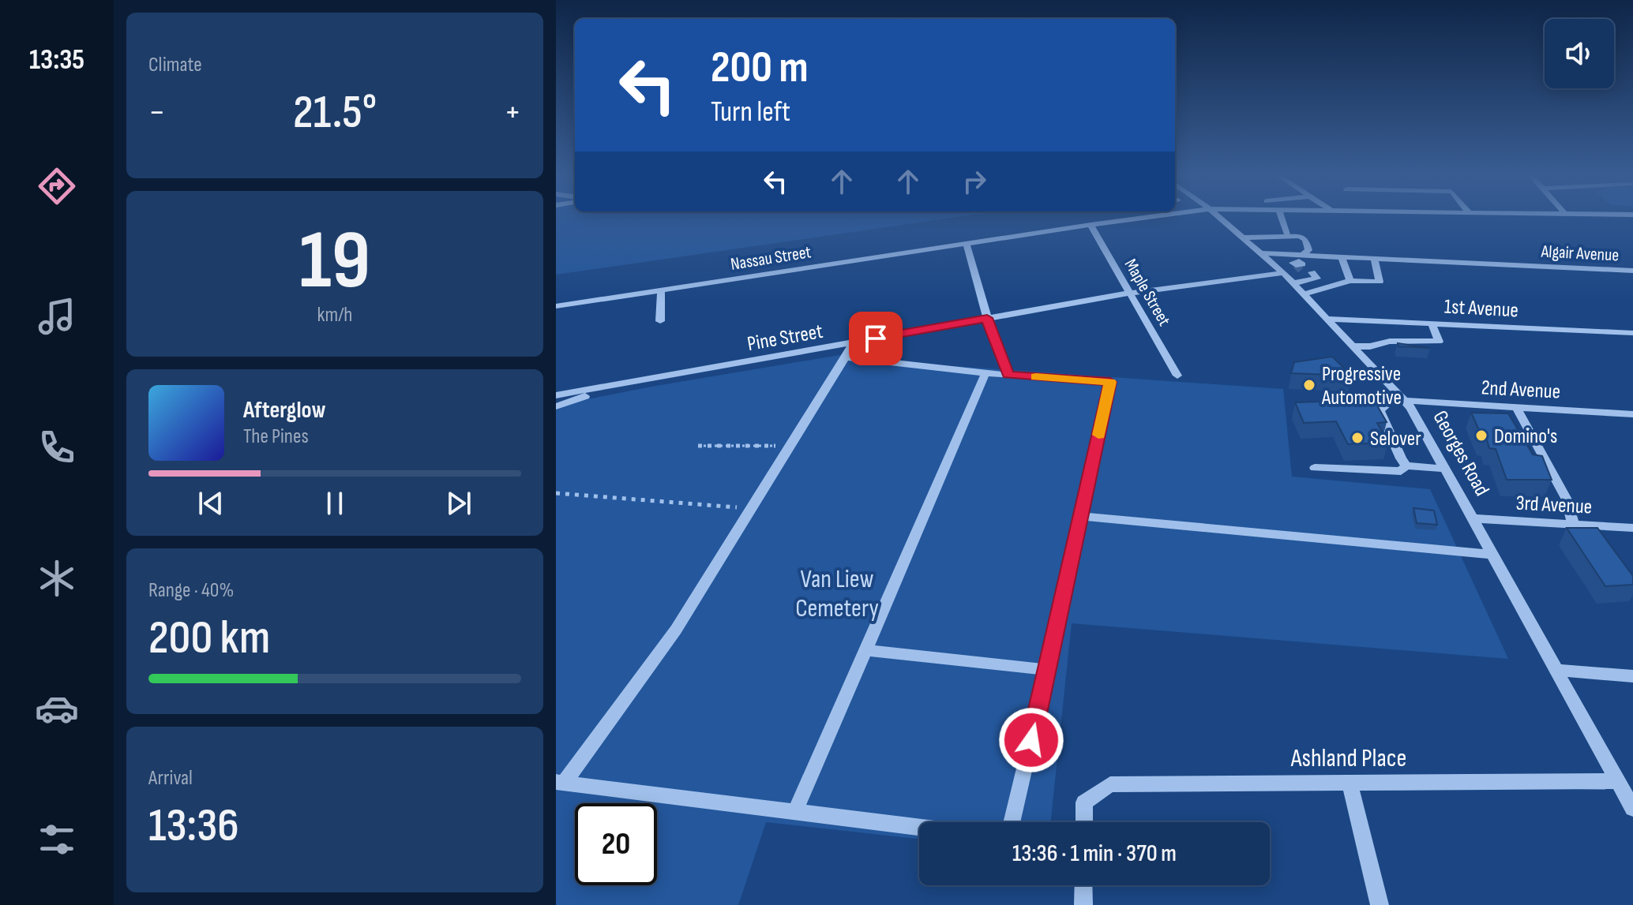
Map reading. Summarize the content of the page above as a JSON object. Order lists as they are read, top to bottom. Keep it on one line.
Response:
{"streets":{"street":["Algair Avenue","Nassau Street","Maple Street","1st Avenue","Pine Street","2nd Avenue","Georges Road","3rd Avenue","Ashland Place"]},"crossings":[["Algair Avenue","Georges Road"],["Nassau Street","Maple Street"],["Maple Street","Pine Street"],["1st Avenue","Georges Road"],["Pine Street","Georges Road"],["2nd Avenue","Georges Road"],["Georges Road","3rd Avenue"],["Georges Road","Ashland Place"]],"parks":["Van Liew Cemetery"],"places":["Progressive Automotive","Domino's","Selover"],"page":{"tabs":"13:35","tile":["Climate",["19","km/h"],["Range · 40%","200 km"],["Arrival","13:36"]],"turn":["200 m","Turn left"],"heat":["−","21.5°","+"],"song":["Afterglow","The Pines"],"limit":"20","trip":"13:36 · 1 min · 370 m"}}
